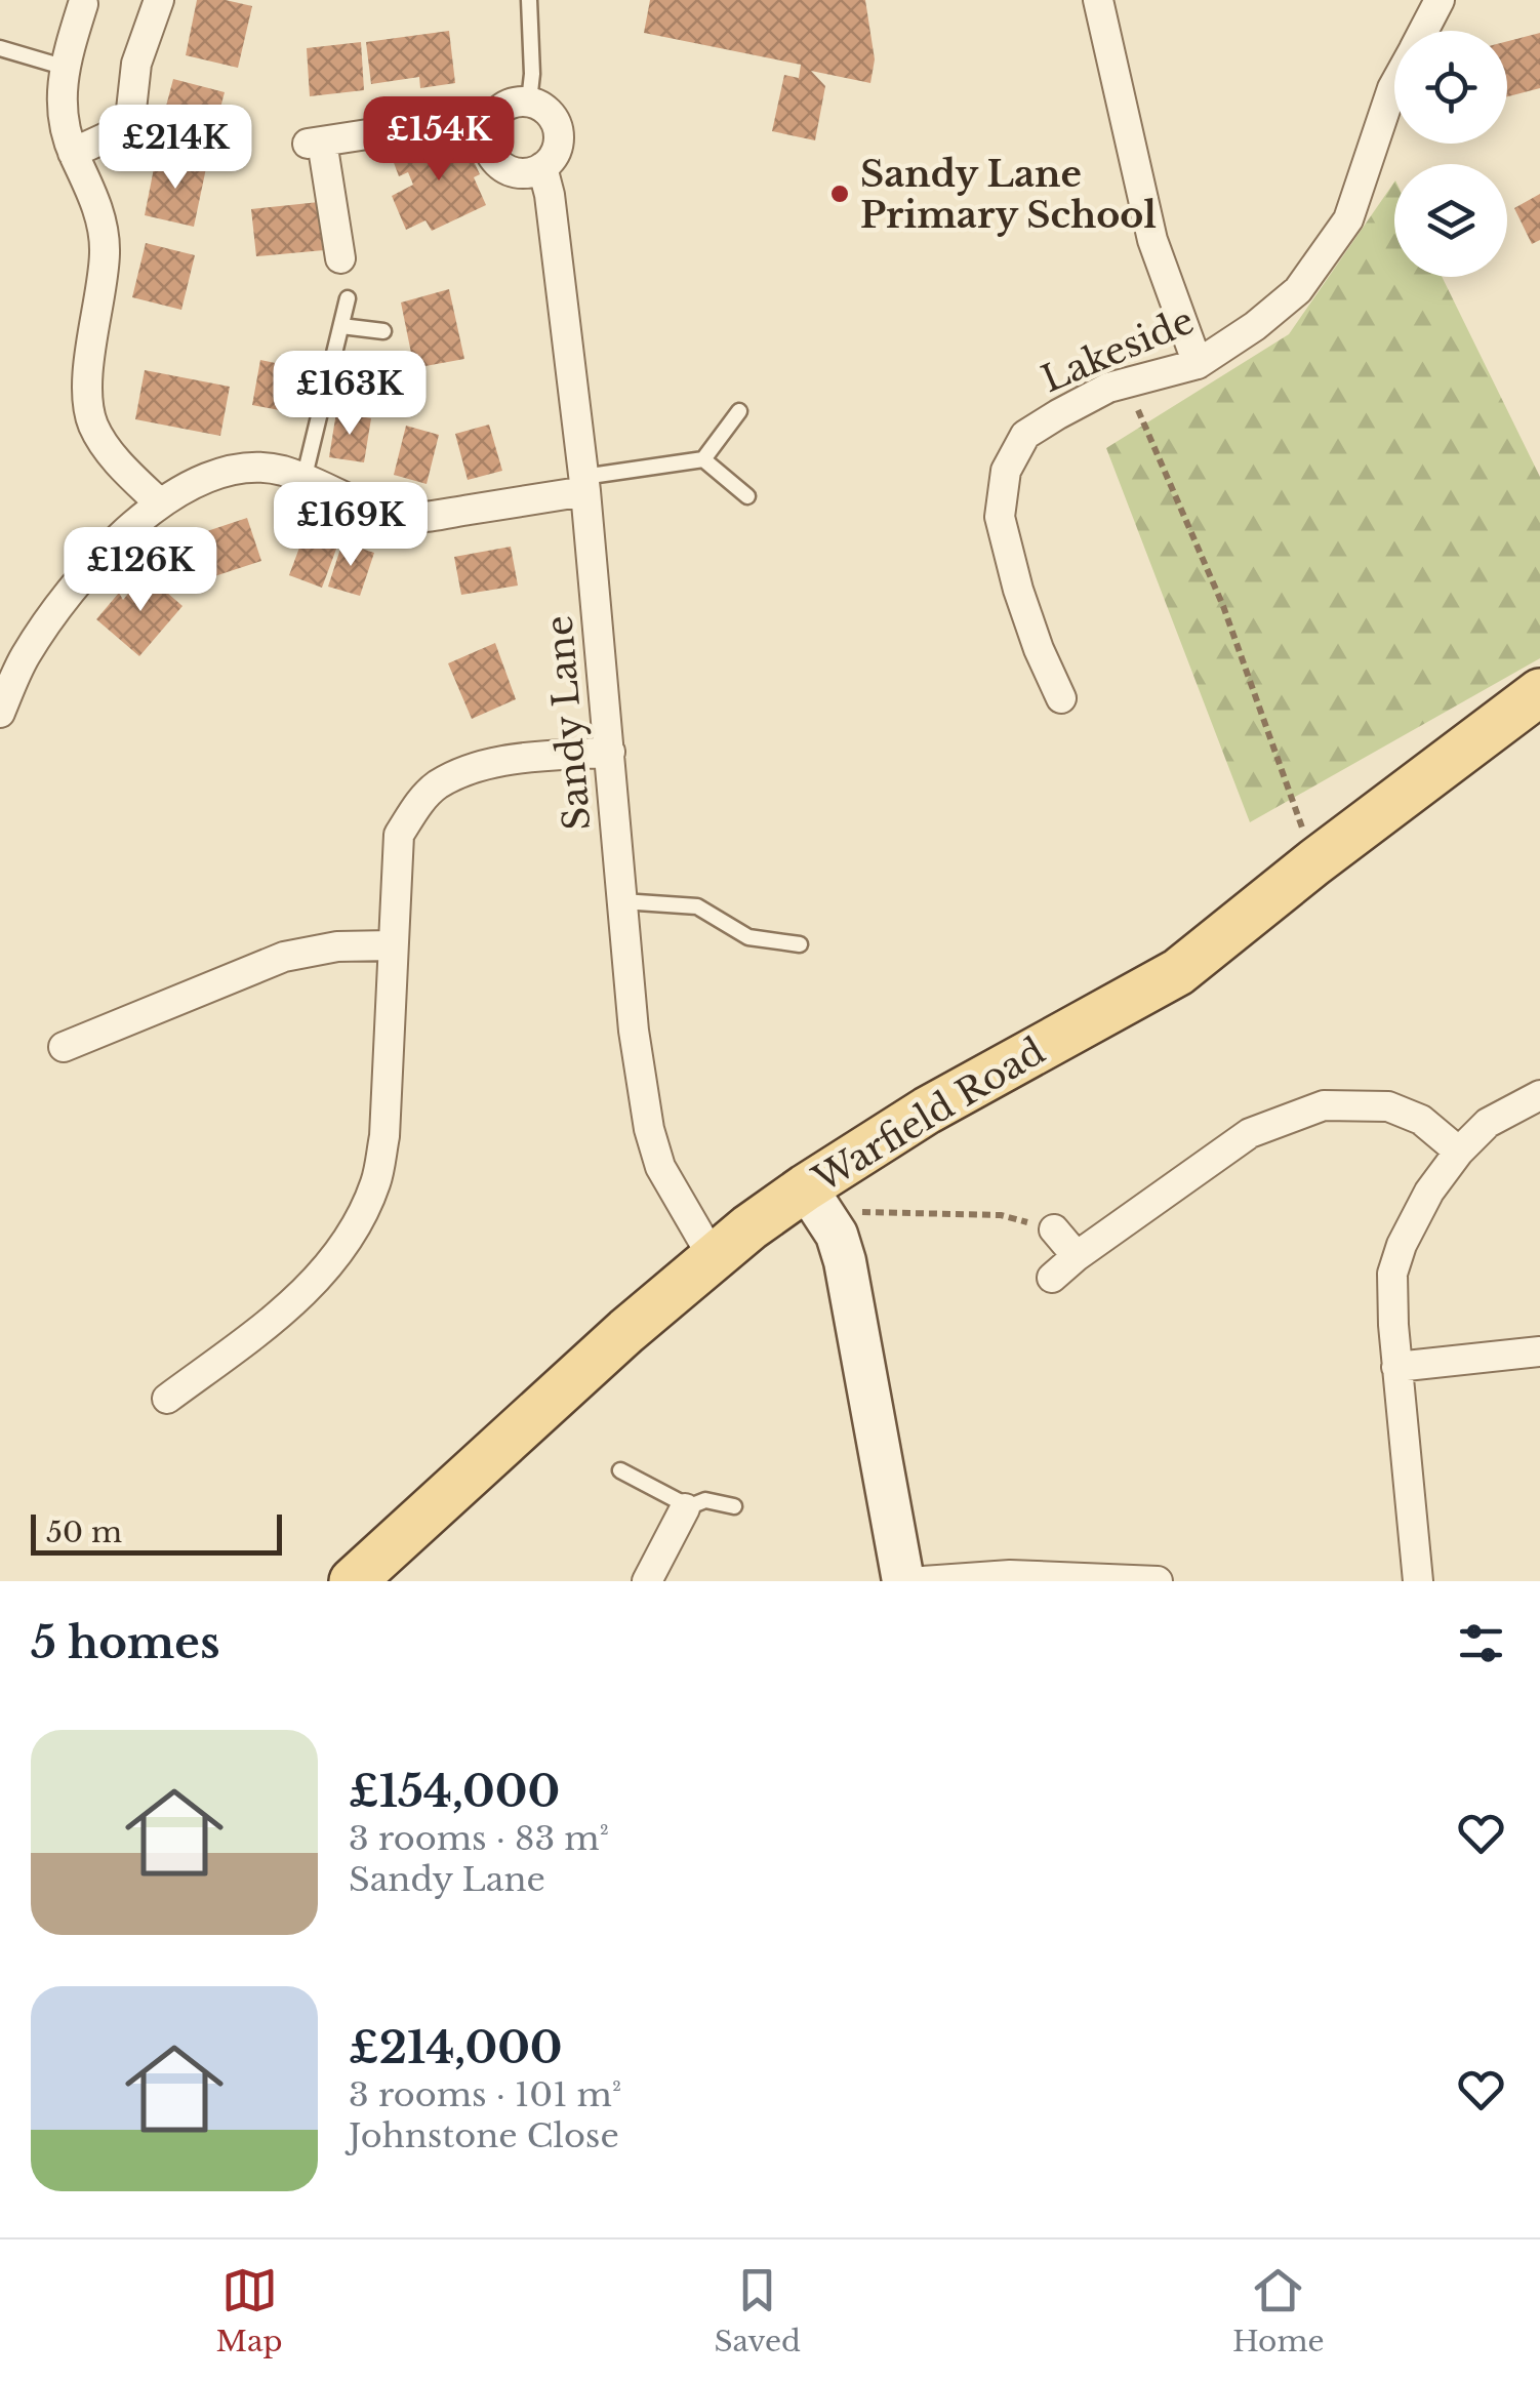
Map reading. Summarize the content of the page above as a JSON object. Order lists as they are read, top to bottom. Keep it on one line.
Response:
{"streets":{"main road":["Warfield Road"],"street":["Lakeside","Sandy Lane"]},"crossings":[["Sandy Lane","Warfield Road"]],"places":["Sandy Lane Primary School"],"scale_bar":"50 m","page":{"price":["£154K","£214K","£163K","£169K","£126K"],"scale":"50 m","heading":"5 homes","list":[{"name":"£154,000","note":"3 rooms · 83 m² · Sandy Lane"},{"name":"£214,000","note":"3 rooms · 101 m² · Johnstone Close"}],"tabs":["Map","Saved","Home"]}}
